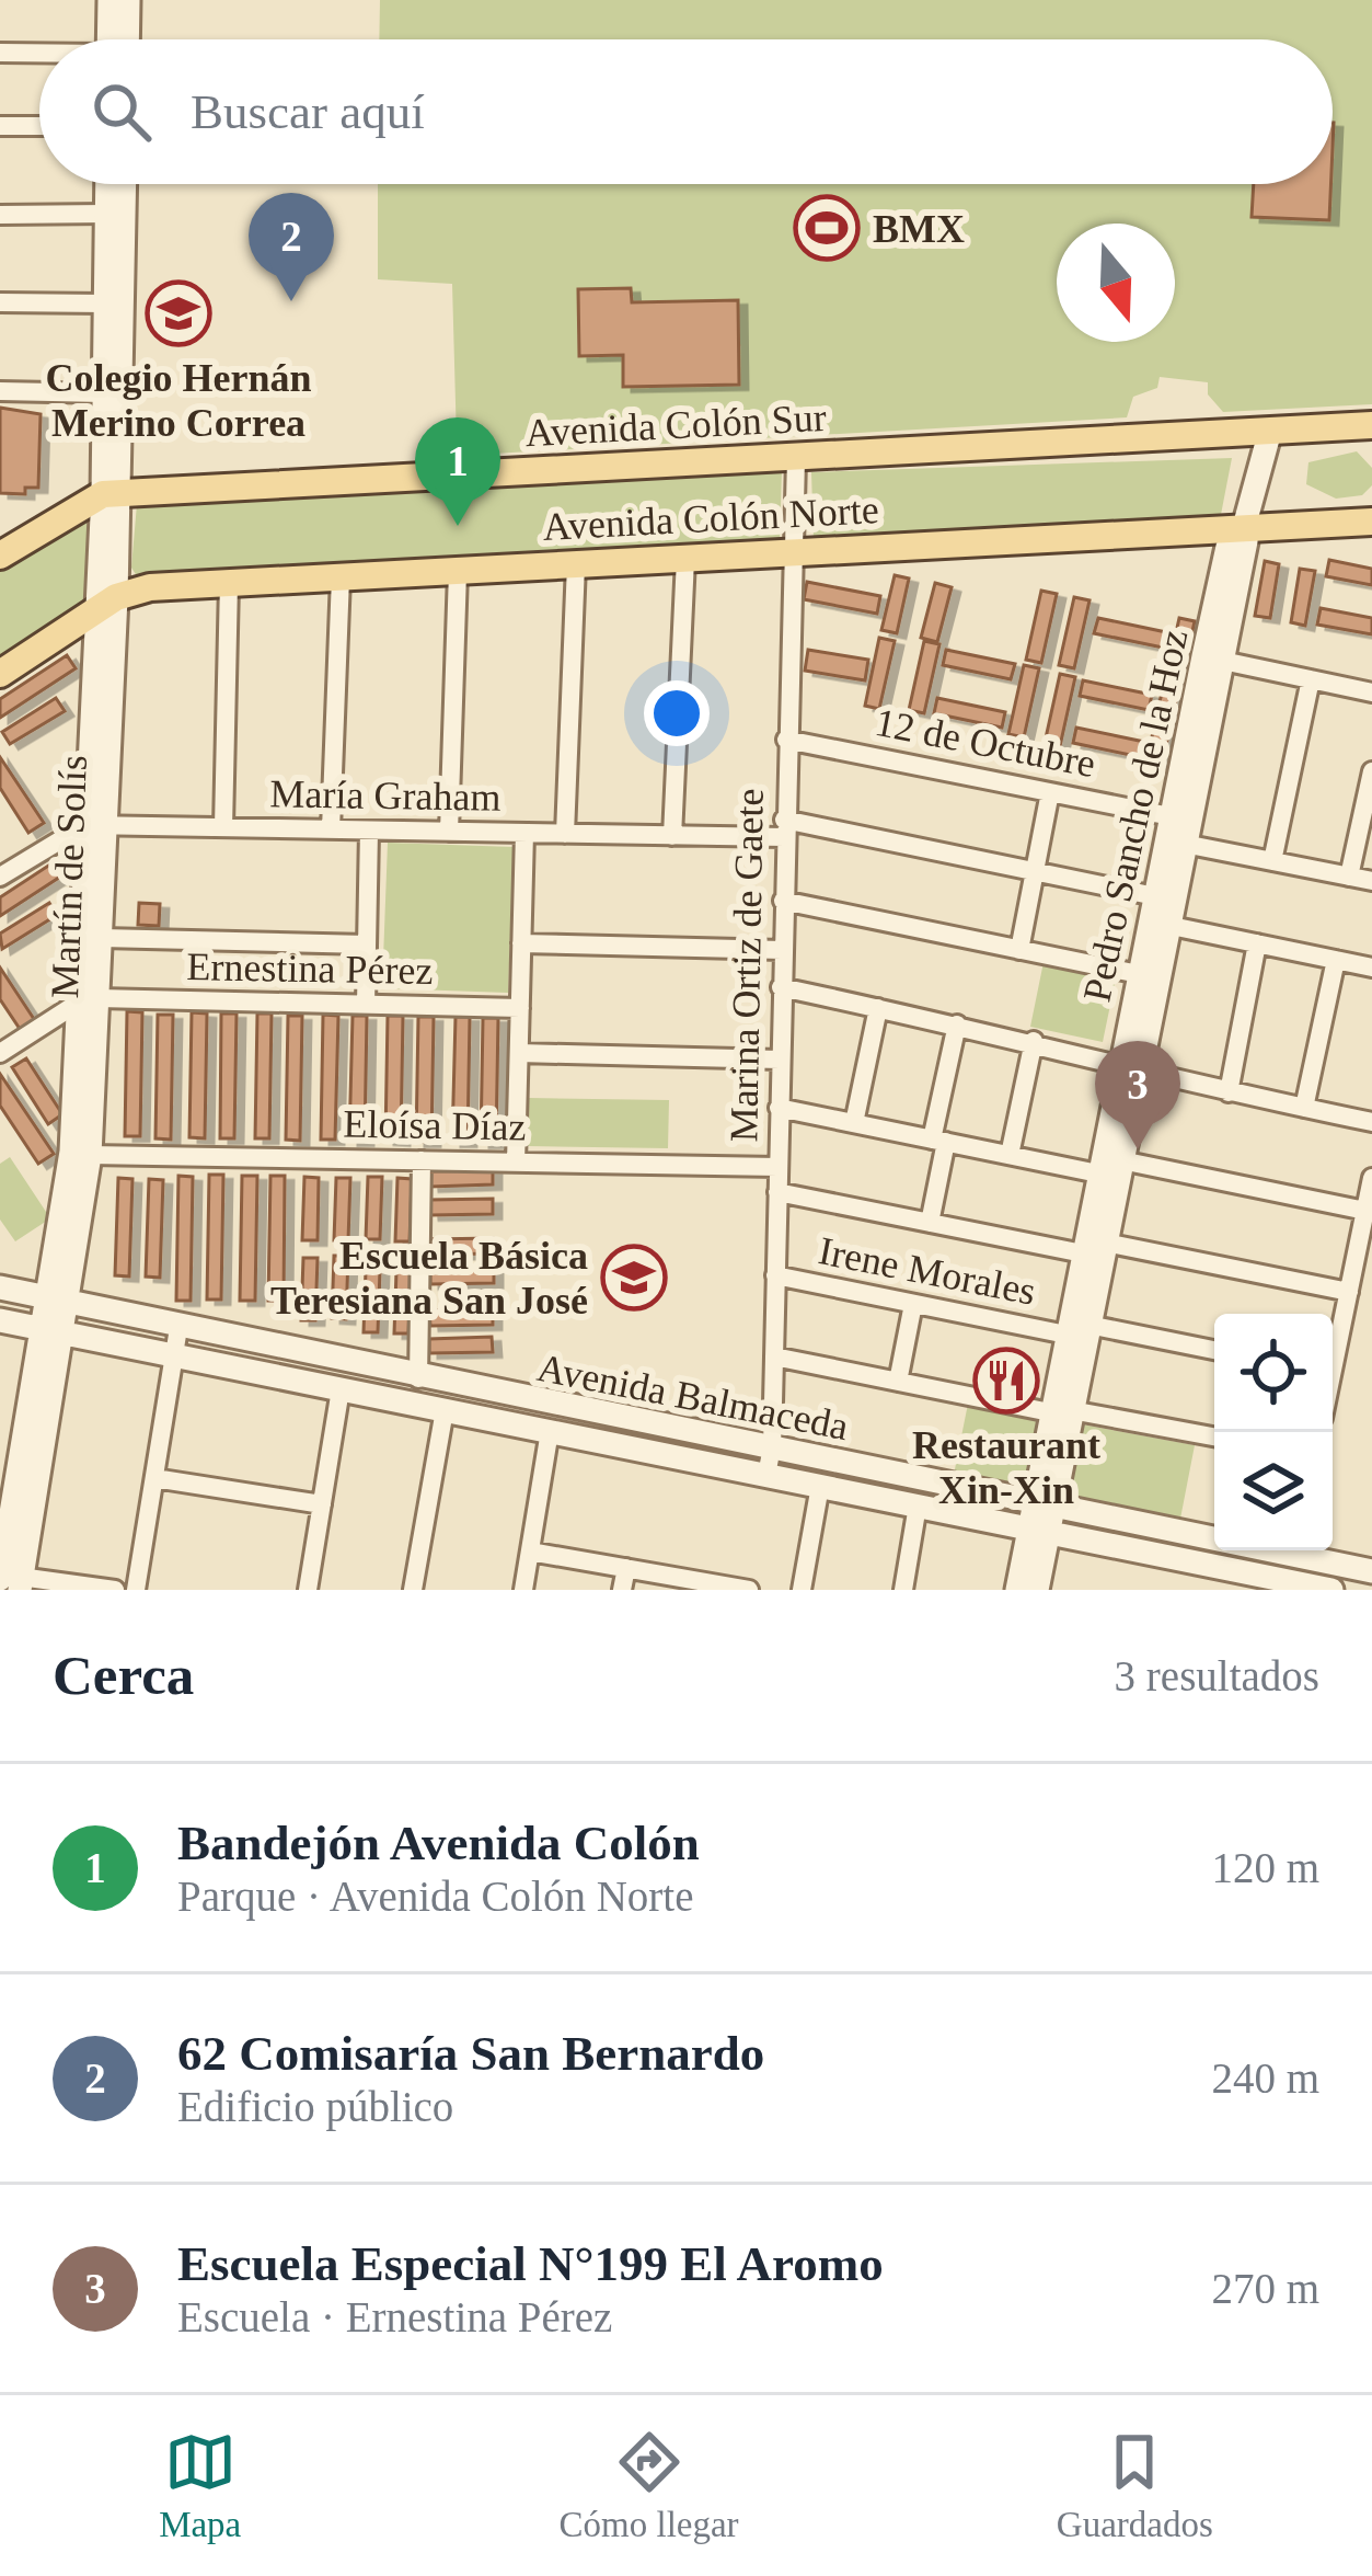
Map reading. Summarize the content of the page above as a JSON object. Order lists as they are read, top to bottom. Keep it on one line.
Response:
{"streets":{"main road":["Avenida Colón Sur","Avenida Colón Norte"],"street":["12 de Octubre","María Graham","Pedro Sancho de la Hoz","Martín de Solís","Marina Ortiz de Gaete","Ernestina Pérez","Eloísa Díaz","Irene Morales","Avenida Balmaceda"]},"crossings":[["Avenida Colón Sur","Pedro Sancho de la Hoz"],["Avenida Colón Sur","Martín de Solís"],["Avenida Colón Sur","Marina Ortiz de Gaete"],["Avenida Colón Norte","Pedro Sancho de la Hoz"],["Avenida Colón Norte","Martín de Solís"],["Avenida Colón Norte","Marina Ortiz de Gaete"],["12 de Octubre","Pedro Sancho de la Hoz"],["12 de Octubre","Marina Ortiz de Gaete"],["María Graham","Pedro Sancho de la Hoz"],["María Graham","Martín de Solís"],["María Graham","Marina Ortiz de Gaete"],["Pedro Sancho de la Hoz","Irene Morales"],["Pedro Sancho de la Hoz","Avenida Balmaceda"],["Martín de Solís","Ernestina Pérez"],["Martín de Solís","Eloísa Díaz"],["Martín de Solís","Avenida Balmaceda"],["Marina Ortiz de Gaete","Eloísa Díaz"],["Marina Ortiz de Gaete","Irene Morales"],["Marina Ortiz de Gaete","Avenida Balmaceda"]],"places":{"sports":["BMX"],"school or university":["Colegio Hernán Merino Correa","Escuela Básica Teresiana San José"],"restaurant":["Restaurant Xin-Xin"]},"north":"bottom","page":{"search":"Buscar aquí","pins":["2","1","3"],"heading":["Cerca","3 resultados"],"list":[{"mark":"1","name":"Bandejón Avenida Colón","note":"Parque · Avenida Colón Norte","value":"120 m"},{"mark":"2","name":"62 Comisaría San Bernardo","note":"Edificio público","value":"240 m"},{"mark":"3","name":"Escuela Especial N°199 El Aromo","note":"Escuela · Ernestina Pérez","value":"270 m"}],"nav":["Mapa","Cómo llegar","Guardados"]}}
